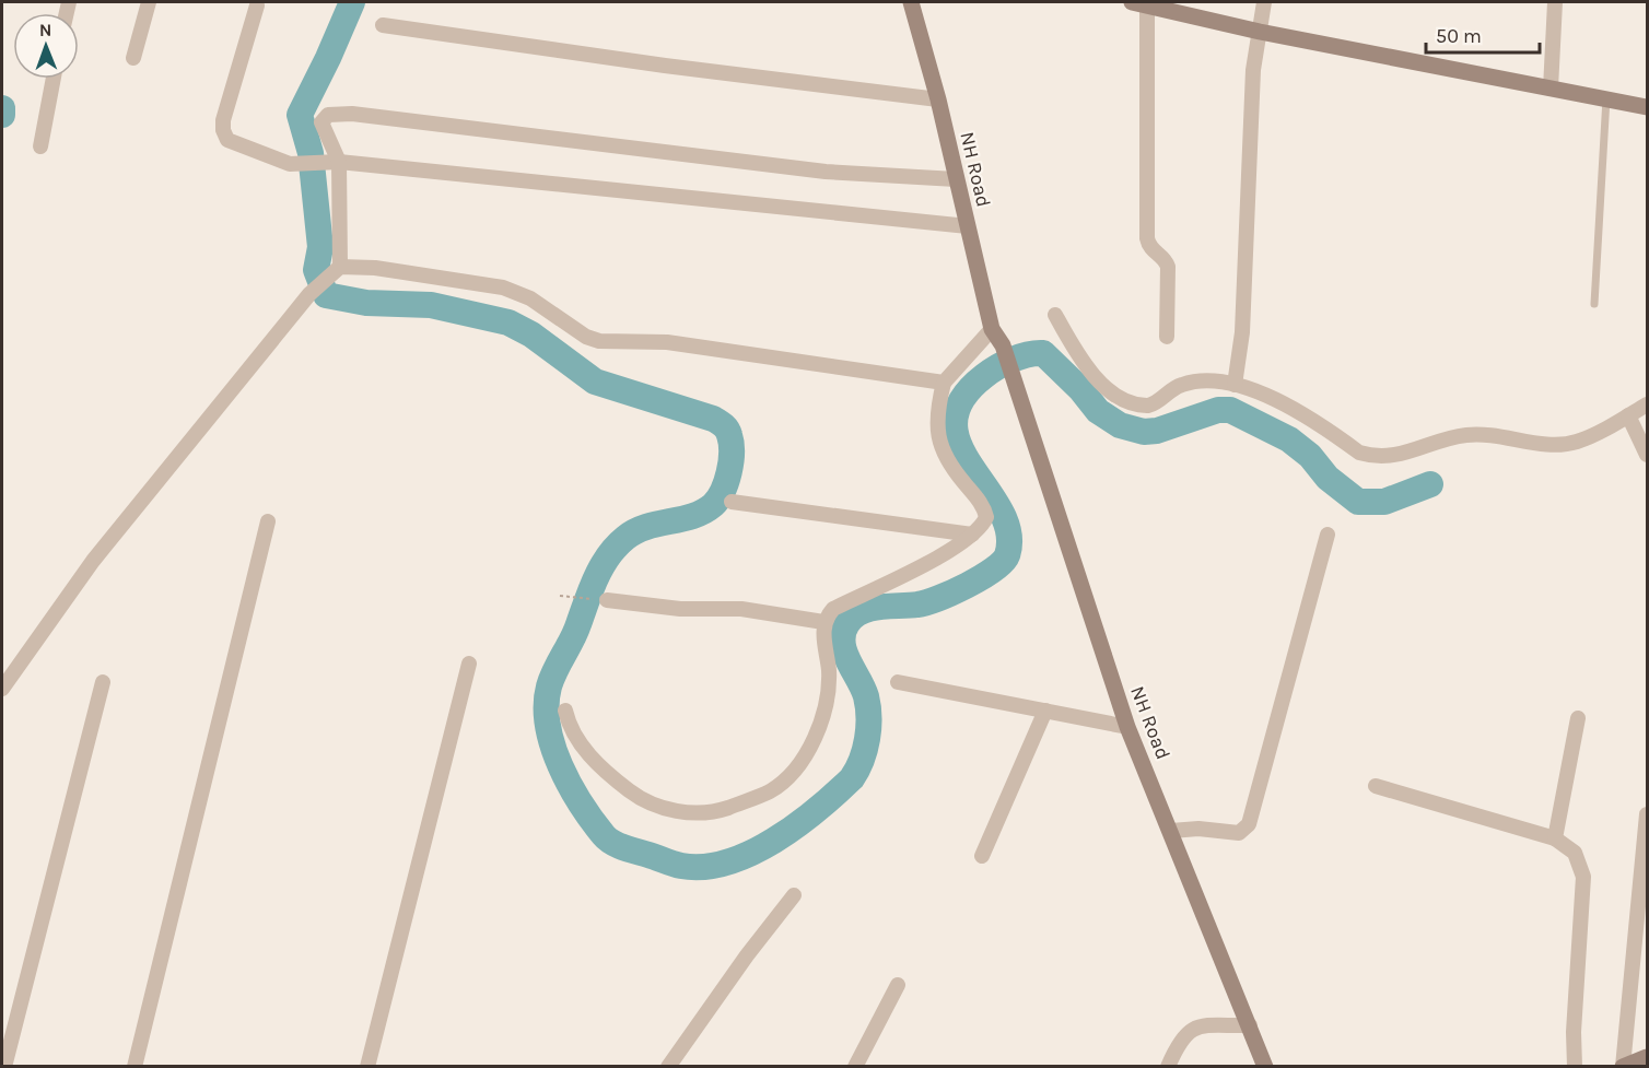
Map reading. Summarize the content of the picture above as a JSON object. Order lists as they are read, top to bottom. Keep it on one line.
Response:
{"streets":{"main road":["NH Road"]},"scale_bar":"50 m","north":"top"}
